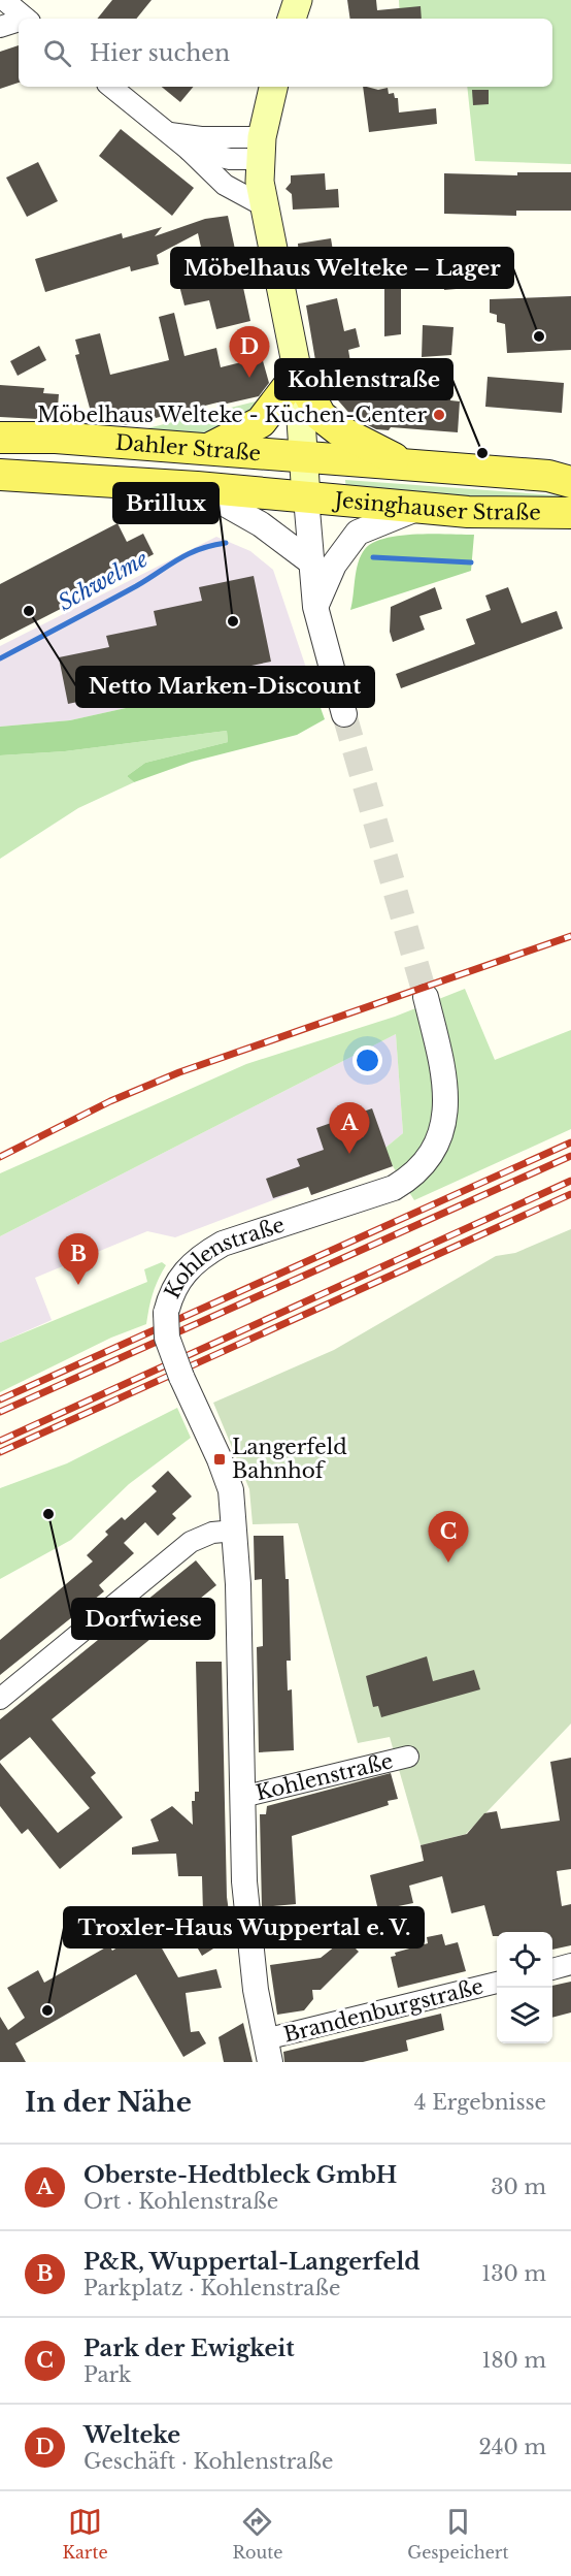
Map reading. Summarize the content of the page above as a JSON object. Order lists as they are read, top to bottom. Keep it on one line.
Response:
{"streets":{"main road":["Dahler Straße","Jesinghauser Straße"],"street":["Kohlenstraße","Brandenburgstraße"]},"crossings":[["Dahler Straße","Jesinghauser Straße"],["Kohlenstraße","Brandenburgstraße"]],"water":["Schwelme"],"places":{"other":["Möbelhaus Welteke – Lager","Möbelhaus Welteke - Küchen-Center","Kohlenstraße","Netto Marken-Discount","Brillux","Dorfwiese","Troxler-Haus Wuppertal e. V."],"transit":["Langerfeld Bahnhof"]},"page":{"search":"Hier suchen","pins":["D","A","B","C"],"heading":["In der Nähe","4 Ergebnisse"],"list":[{"mark":"A","name":"Oberste-Hedtbleck GmbH","note":"Ort · Kohlenstraße","value":"30 m"},{"mark":"B","name":"P&R, Wuppertal-Langerfeld","note":"Parkplatz · Kohlenstraße","value":"130 m"},{"mark":"C","name":"Park der Ewigkeit","note":"Park","value":"180 m"},{"mark":"D","name":"Welteke","note":"Geschäft · Kohlenstraße","value":"240 m"}],"nav":["Karte","Route","Gespeichert"]}}
